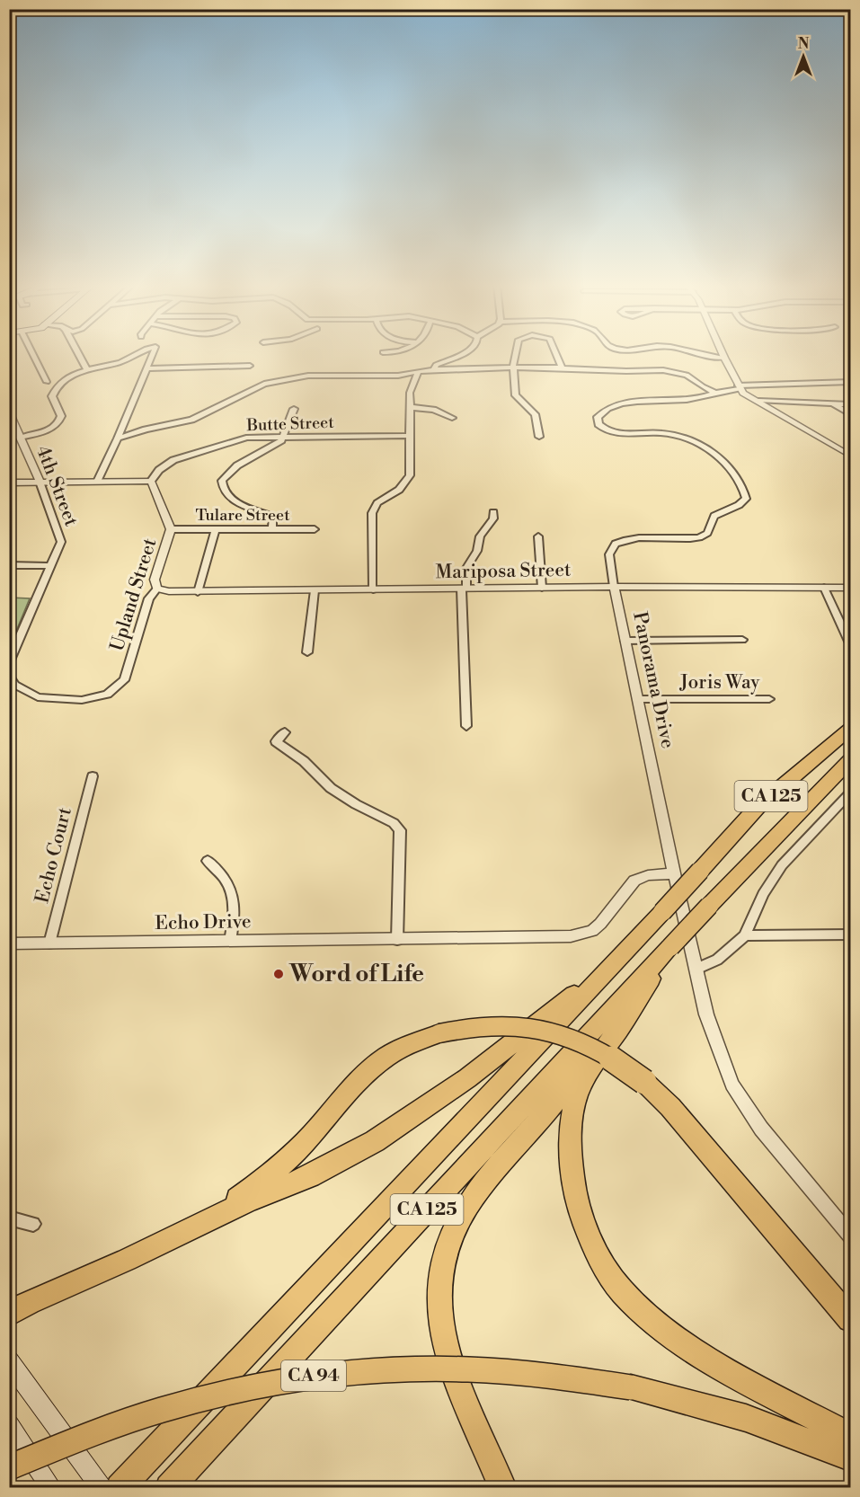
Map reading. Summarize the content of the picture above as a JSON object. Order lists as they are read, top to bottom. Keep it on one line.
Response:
{"streets":{"highway":["CA 125","CA 94"],"street":["Butte Street","4th Street","Tulare Street","Mariposa Street","Upland Street","Panorama Drive","Joris Way","Echo Court","Echo Drive"]},"crossings":[["Butte Street","Upland Street"],["Tulare Street","Upland Street"],["Mariposa Street","Upland Street"],["Mariposa Street","Panorama Drive"],["Panorama Drive","Joris Way"],["Panorama Drive","Echo Drive"],["Echo Court","Echo Drive"]],"places":["Word of Life"],"north":"top"}
